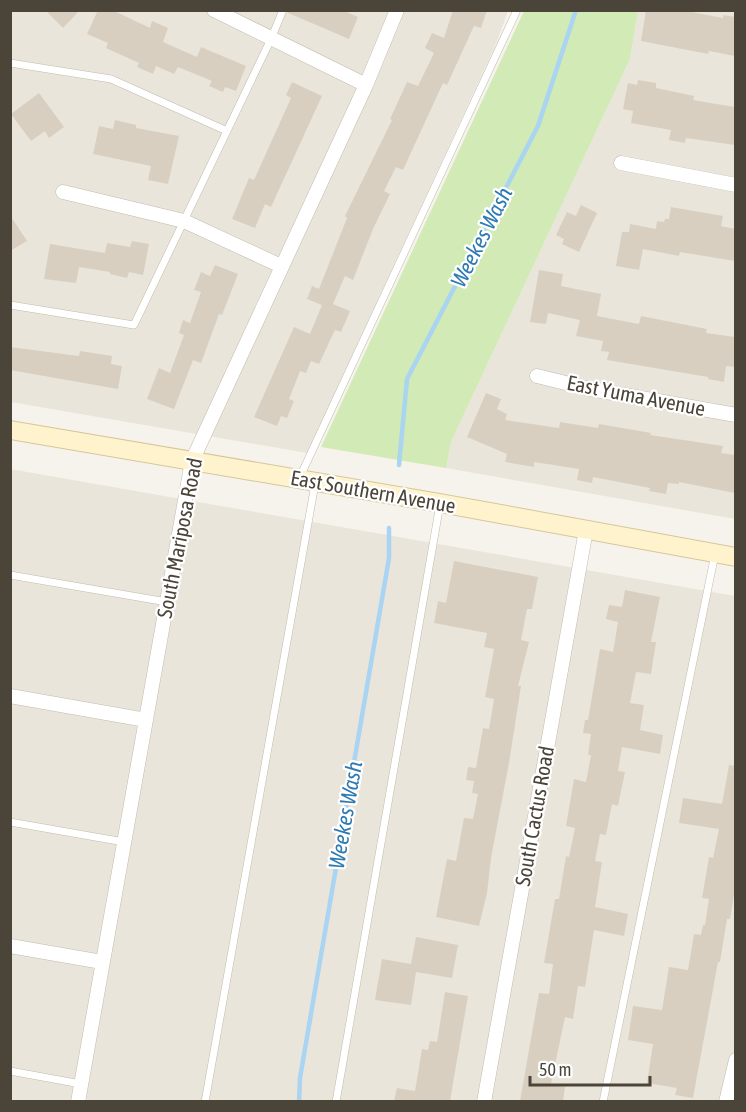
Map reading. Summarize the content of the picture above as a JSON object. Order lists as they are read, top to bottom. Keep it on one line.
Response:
{"streets":{"main road":["East Southern Avenue"],"street":["East Yuma Avenue","South Mariposa Road","South Cactus Road"]},"crossings":[["East Southern Avenue","South Mariposa Road"],["East Southern Avenue","South Cactus Road"]],"water":["Weekes Wash"],"scale_bar":"50 m"}
